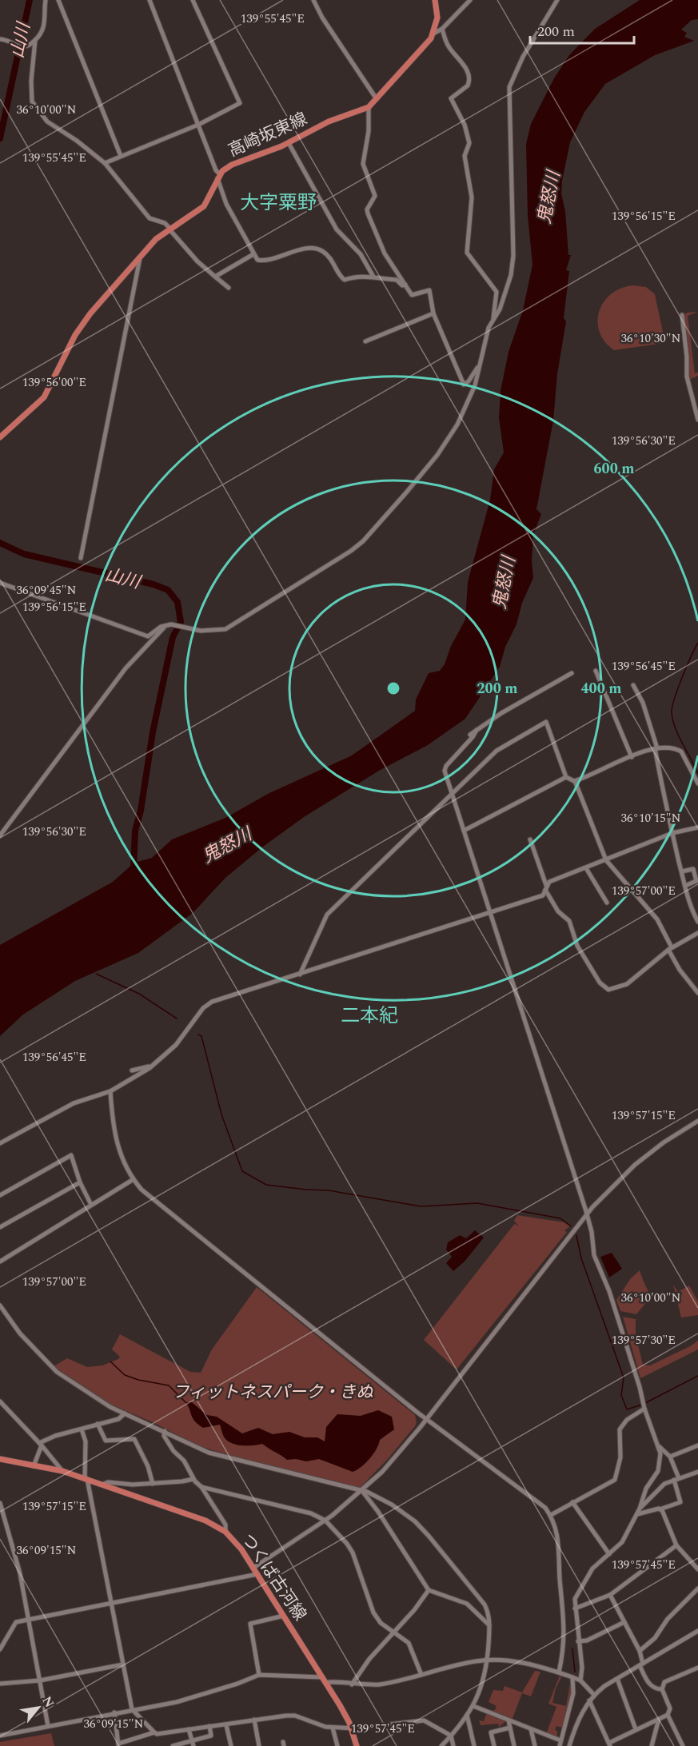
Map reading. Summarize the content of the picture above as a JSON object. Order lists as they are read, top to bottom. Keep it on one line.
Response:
{"streets":{"main road":["高崎坂東線","つくば古河線"]},"districts":["大字粟野","二本紀"],"water":["山川","鬼怒川"],"parks":["フィットネスパーク・きぬ"],"scale_bar":"200 m","north":"top right","coordinates":["139°55'45\"E","36°10'00\"N","139°56'15\"E","36°10'30\"N","139°56'00\"E","139°56'30\"E","36°09'45\"N","139°56'45\"E","36°10'15\"N","139°57'00\"E","139°57'15\"E","139°57'30\"E","36°09'15\"N","139°57'45\"E"],"rings":["600 m","200 m","400 m"]}
